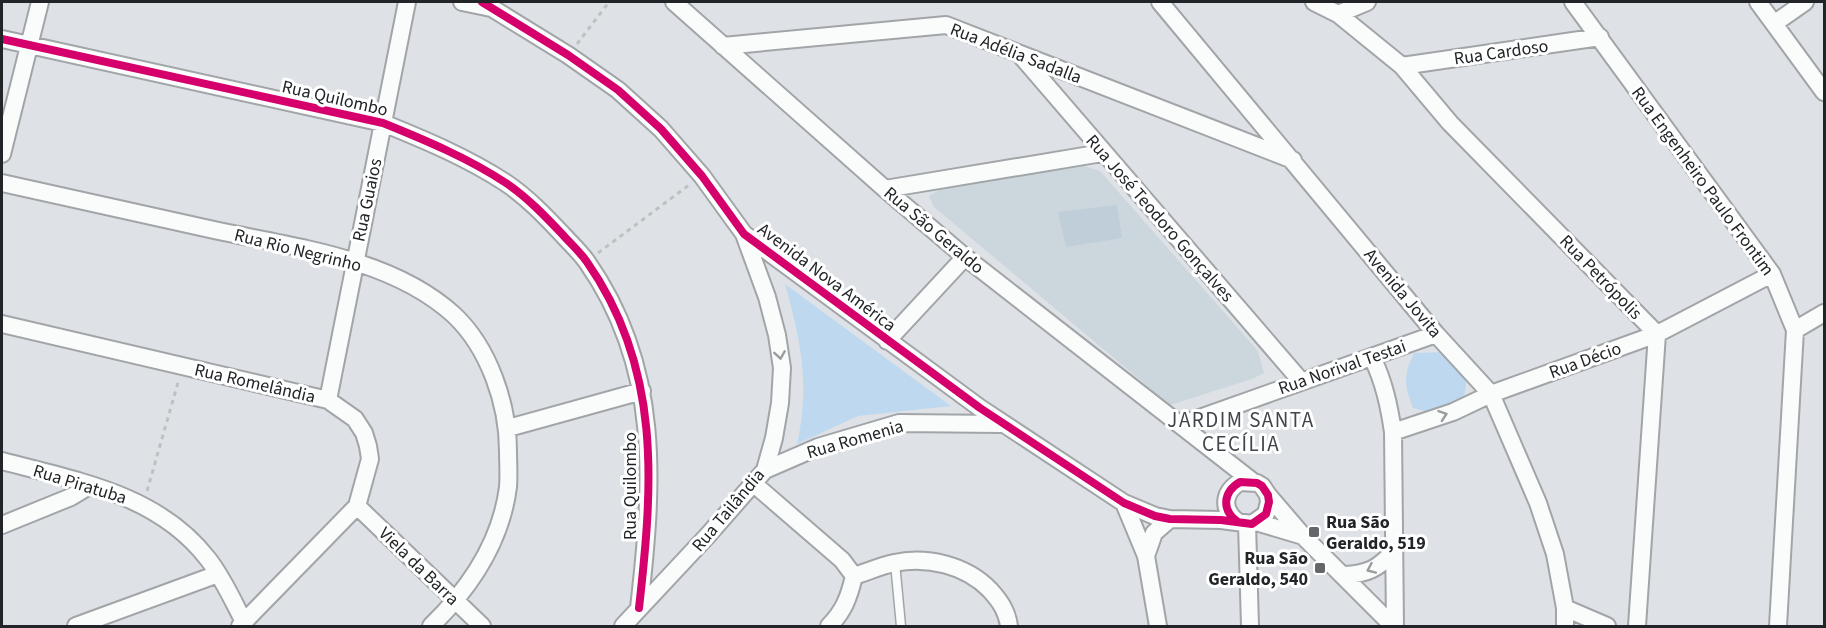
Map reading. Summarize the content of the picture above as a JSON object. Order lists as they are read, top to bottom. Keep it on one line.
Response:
{"streets":{"street":["Rua Cardoso","Rua Adélia Sadalla","Rua Quilombo","Rua Engenheiro Paulo Frontim","Rua Guaios","Rua José Teodoro Gonçalves","Rua São Geraldo","Rua Rio Negrinho","Avenida Nova América","Rua Petrópolis","Avenida Jovita","Rua Décio","Rua Norival Testai","Rua Romelândia","Rua Romenia","Rua Piratuba","Rua Tailândia","Viela da Barra"]},"crossings":[["Rua Cardoso","Rua Engenheiro Paulo Frontim"],["Rua Cardoso","Rua Petrópolis"],["Rua Adélia Sadalla","Rua José Teodoro Gonçalves"],["Rua Adélia Sadalla","Rua São Geraldo"],["Rua Adélia Sadalla","Avenida Jovita"],["Rua Quilombo","Rua Guaios"],["Rua Quilombo","Rua Tailândia"],["Rua Engenheiro Paulo Frontim","Rua Décio"],["Rua Guaios","Rua Rio Negrinho"],["Rua Guaios","Rua Romelândia"],["Rua José Teodoro Gonçalves","Rua Norival Testai"],["Rua São Geraldo","Avenida Nova América"],["Rua São Geraldo","Rua Norival Testai"],["Rua Rio Negrinho","Viela da Barra"],["Avenida Nova América","Rua Romenia"],["Avenida Nova América","Rua Tailândia"],["Rua Petrópolis","Rua Décio"],["Avenida Jovita","Rua Décio"],["Avenida Jovita","Rua Norival Testai"],["Rua Romelândia","Rua Piratuba"],["Rua Romelândia","Viela da Barra"],["Rua Romenia","Rua Tailândia"]],"one_way":["Rua Tailândia"],"districts":["JARDIM SANTA CECÍLIA"],"places":{"transit":["Rua São Geraldo, 519","Rua São Geraldo, 540"]}}
